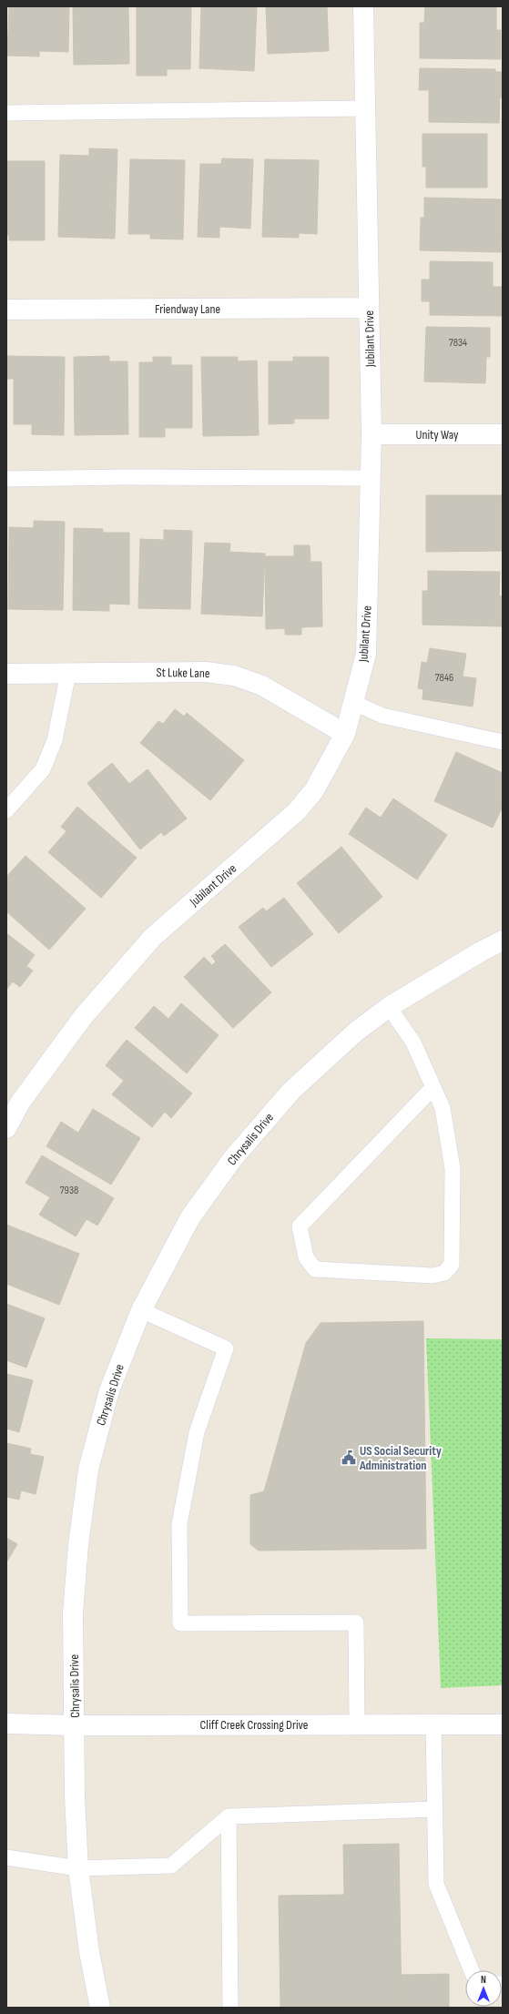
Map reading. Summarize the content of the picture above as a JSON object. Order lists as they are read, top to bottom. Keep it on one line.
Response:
{"streets":{"street":["Friendway Lane","Jubilant Drive","Unity Way","St Luke Lane","Chrysalis Drive","Cliff Creek Crossing Drive"]},"crossings":[["Friendway Lane","Jubilant Drive"],["Jubilant Drive","Unity Way"],["Jubilant Drive","St Luke Lane"],["Chrysalis Drive","Cliff Creek Crossing Drive"]],"places":{"public building":["US Social Security Administration"]},"house_numbers":["7834","7846","7938"],"north":"top"}
